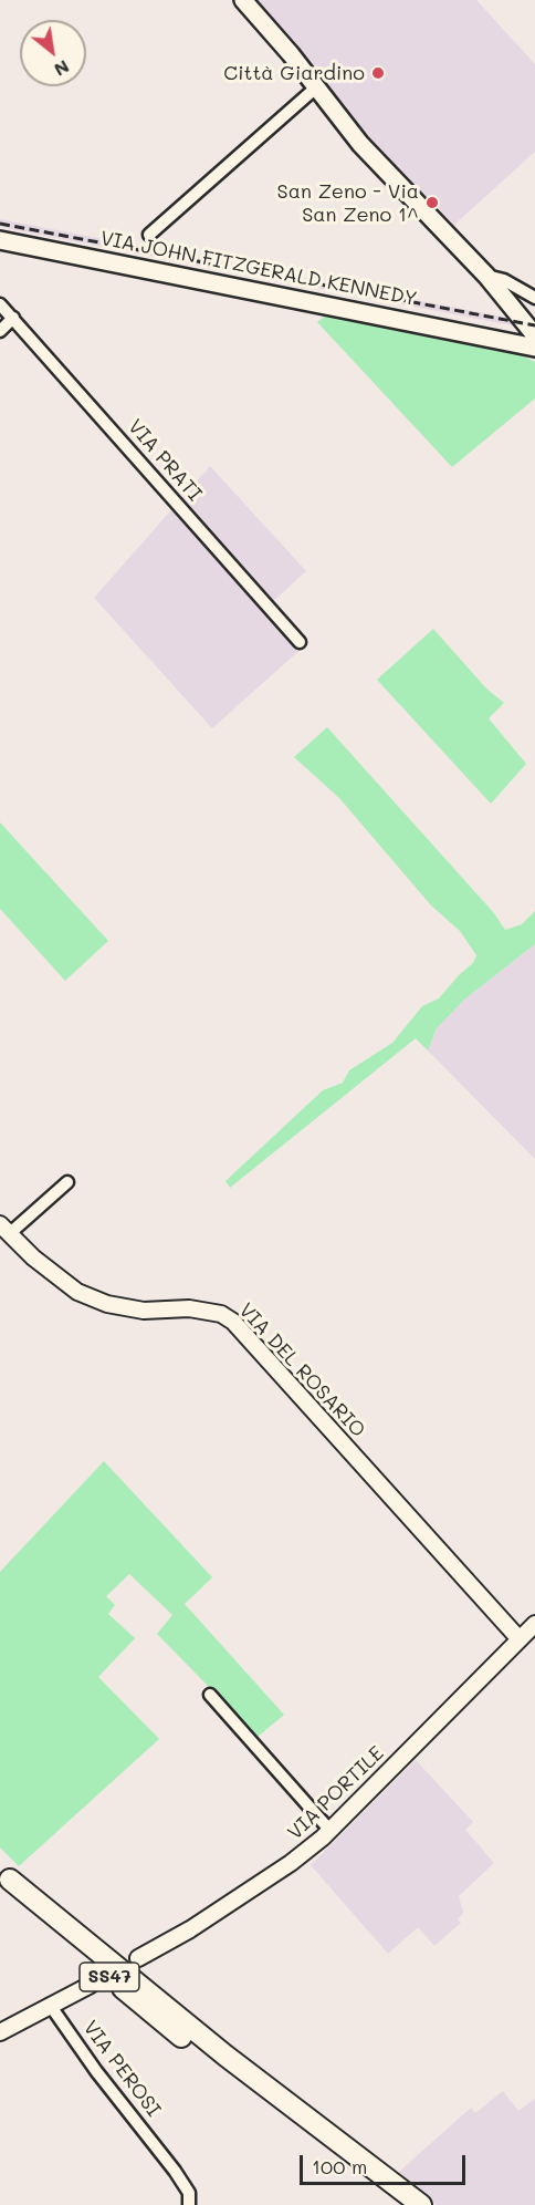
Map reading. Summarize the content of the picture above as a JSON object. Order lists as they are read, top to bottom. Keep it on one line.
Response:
{"streets":{"highway":["SS47"],"main road":["VIA JOHN FITZGERALD KENNEDY"],"street":["VIA PRATI","VIA DEL ROSARIO","VIA PORTILE","VIA PEROSI"]},"crossings":[["VIA DEL ROSARIO","VIA PORTILE"]],"places":["Città Giardino","San Zeno - Via San Zeno 1^"],"scale_bar":"100 m","north":"bottom right"}
